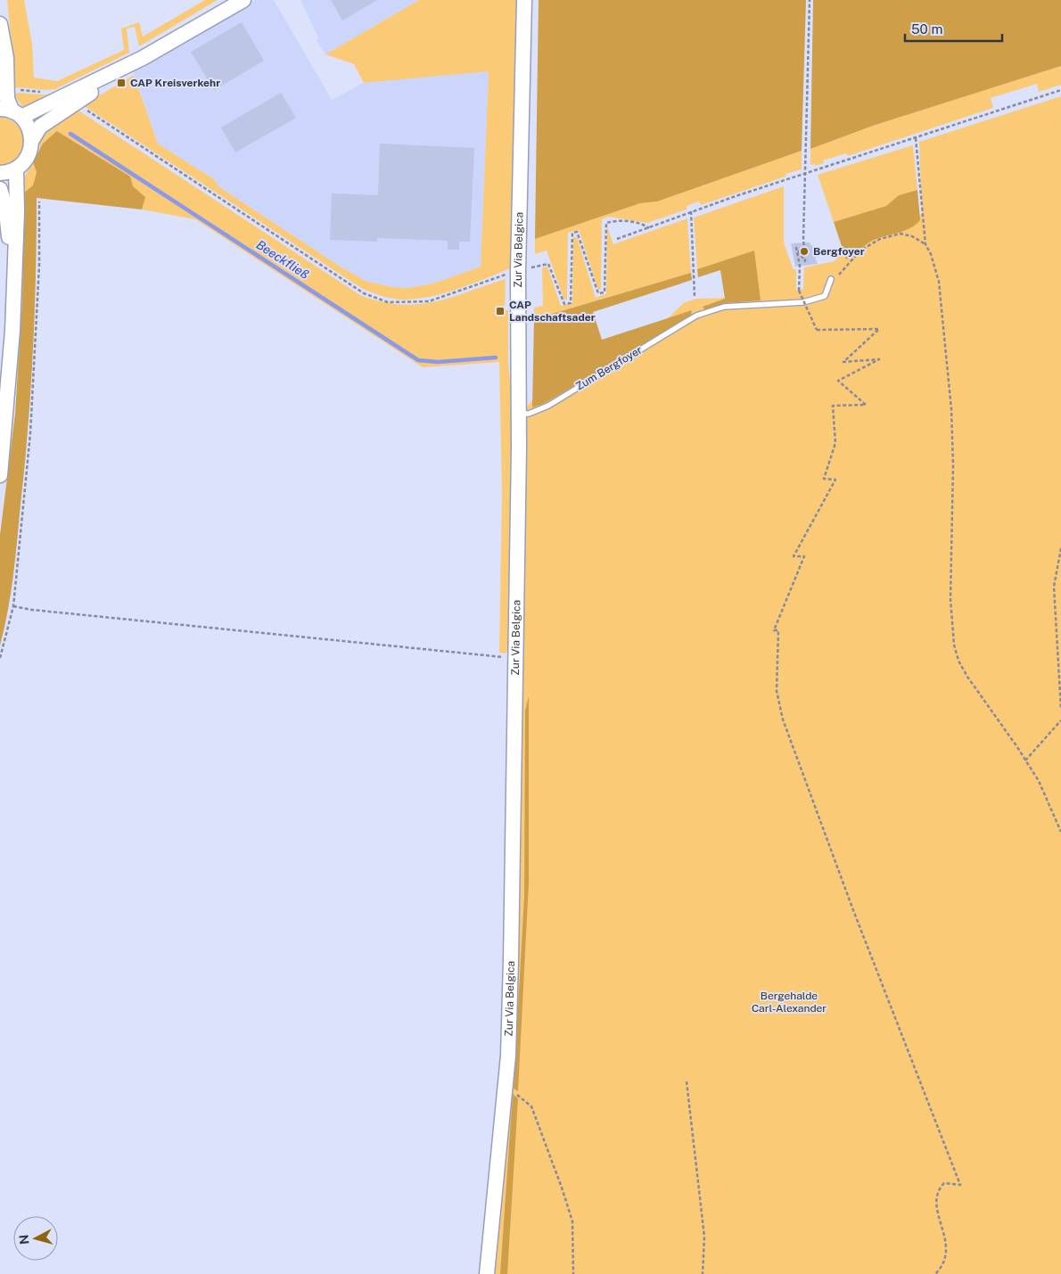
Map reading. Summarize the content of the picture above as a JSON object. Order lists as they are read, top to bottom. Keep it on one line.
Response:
{"streets":{"street":["Zur Via Belgica"],"lane":["Zum Bergfoyer"]},"crossings":[["Zur Via Belgica","Zum Bergfoyer"]],"water":["Beeckfließ"],"parks":["Bergehalde Carl-Alexander"],"places":{"transit":["CAP Kreisverkehr","CAP Landschaftsader"],"other":["Bergfoyer"]},"scale_bar":"50 m","north":"left"}
